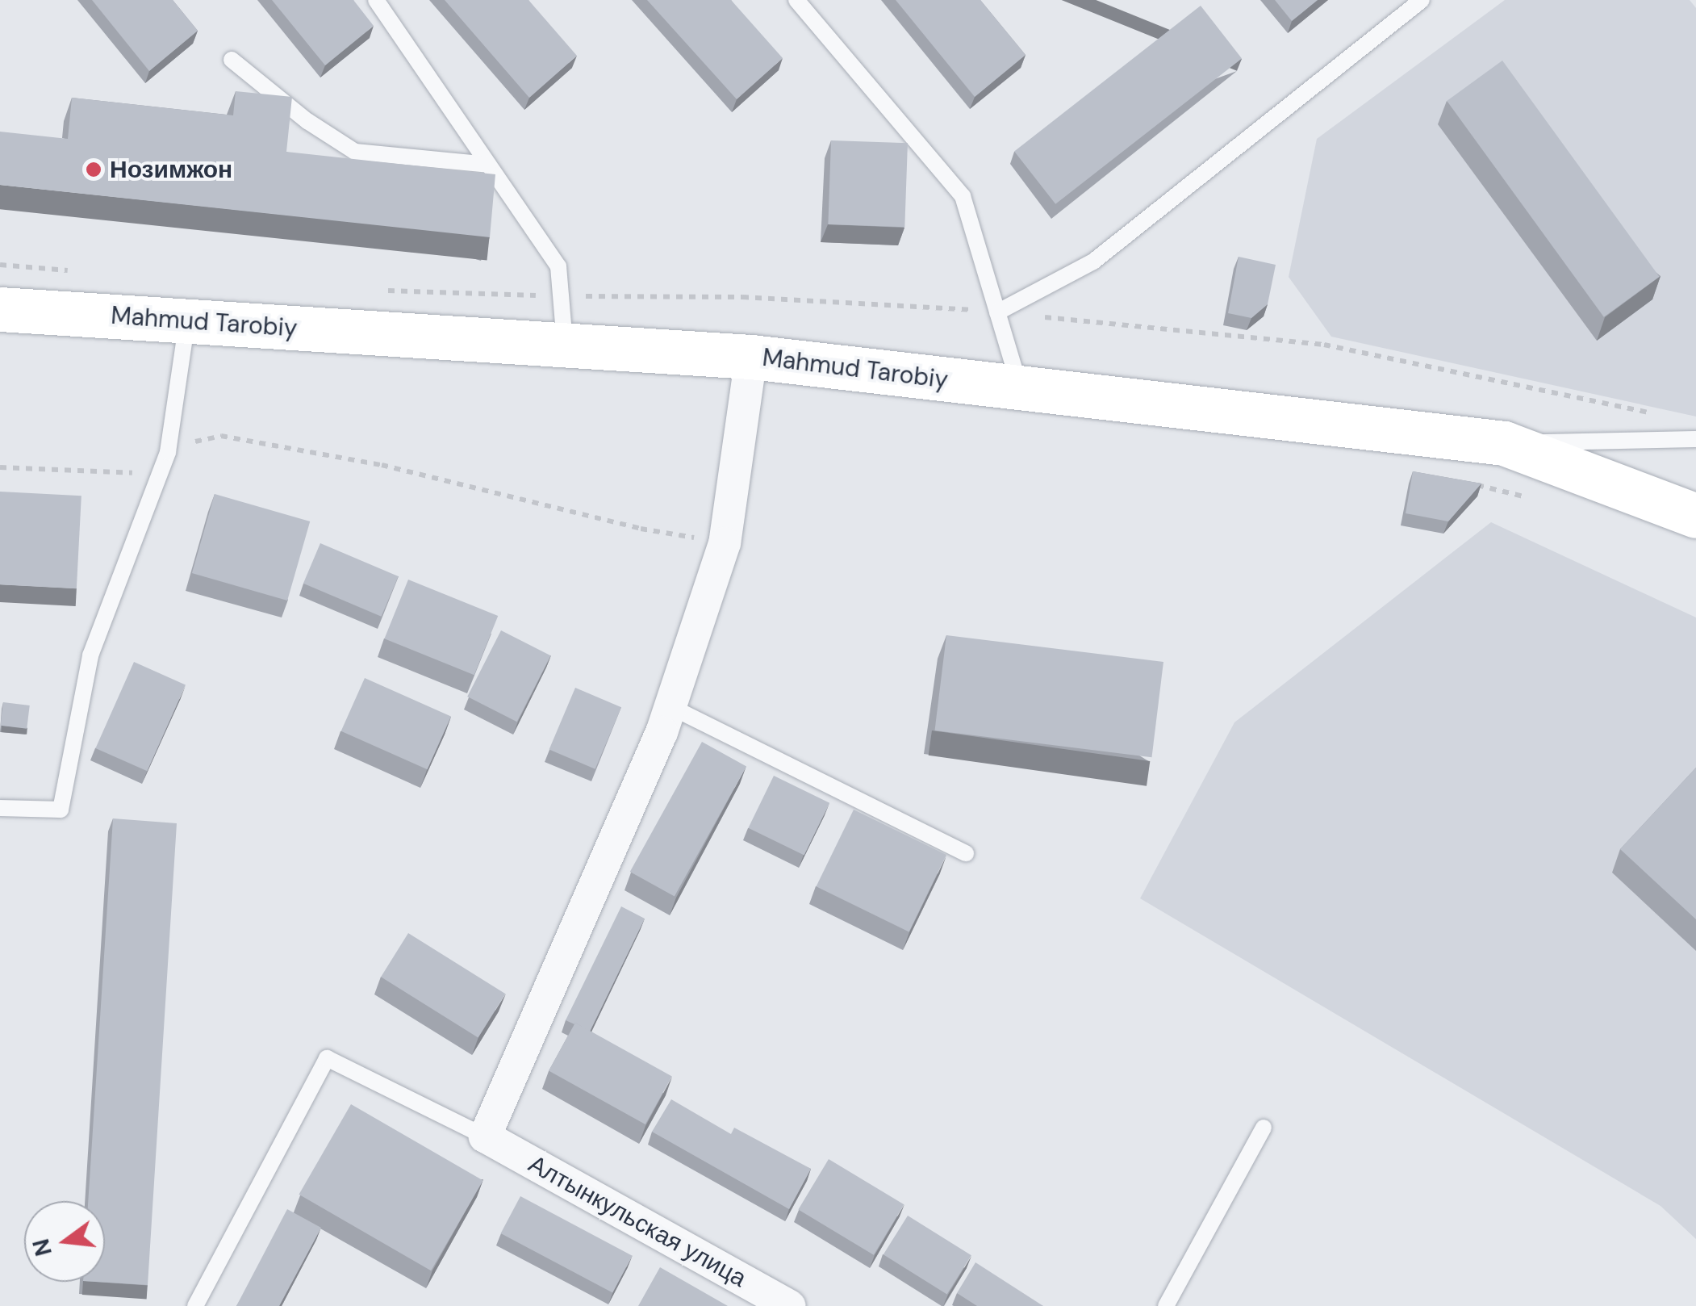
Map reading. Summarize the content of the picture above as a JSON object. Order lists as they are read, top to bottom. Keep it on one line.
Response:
{"streets":{"main road":["Mahmud Tarobiy"],"street":["Алтынкульская улица"]},"places":["Нозимжон"],"north":"left"}
